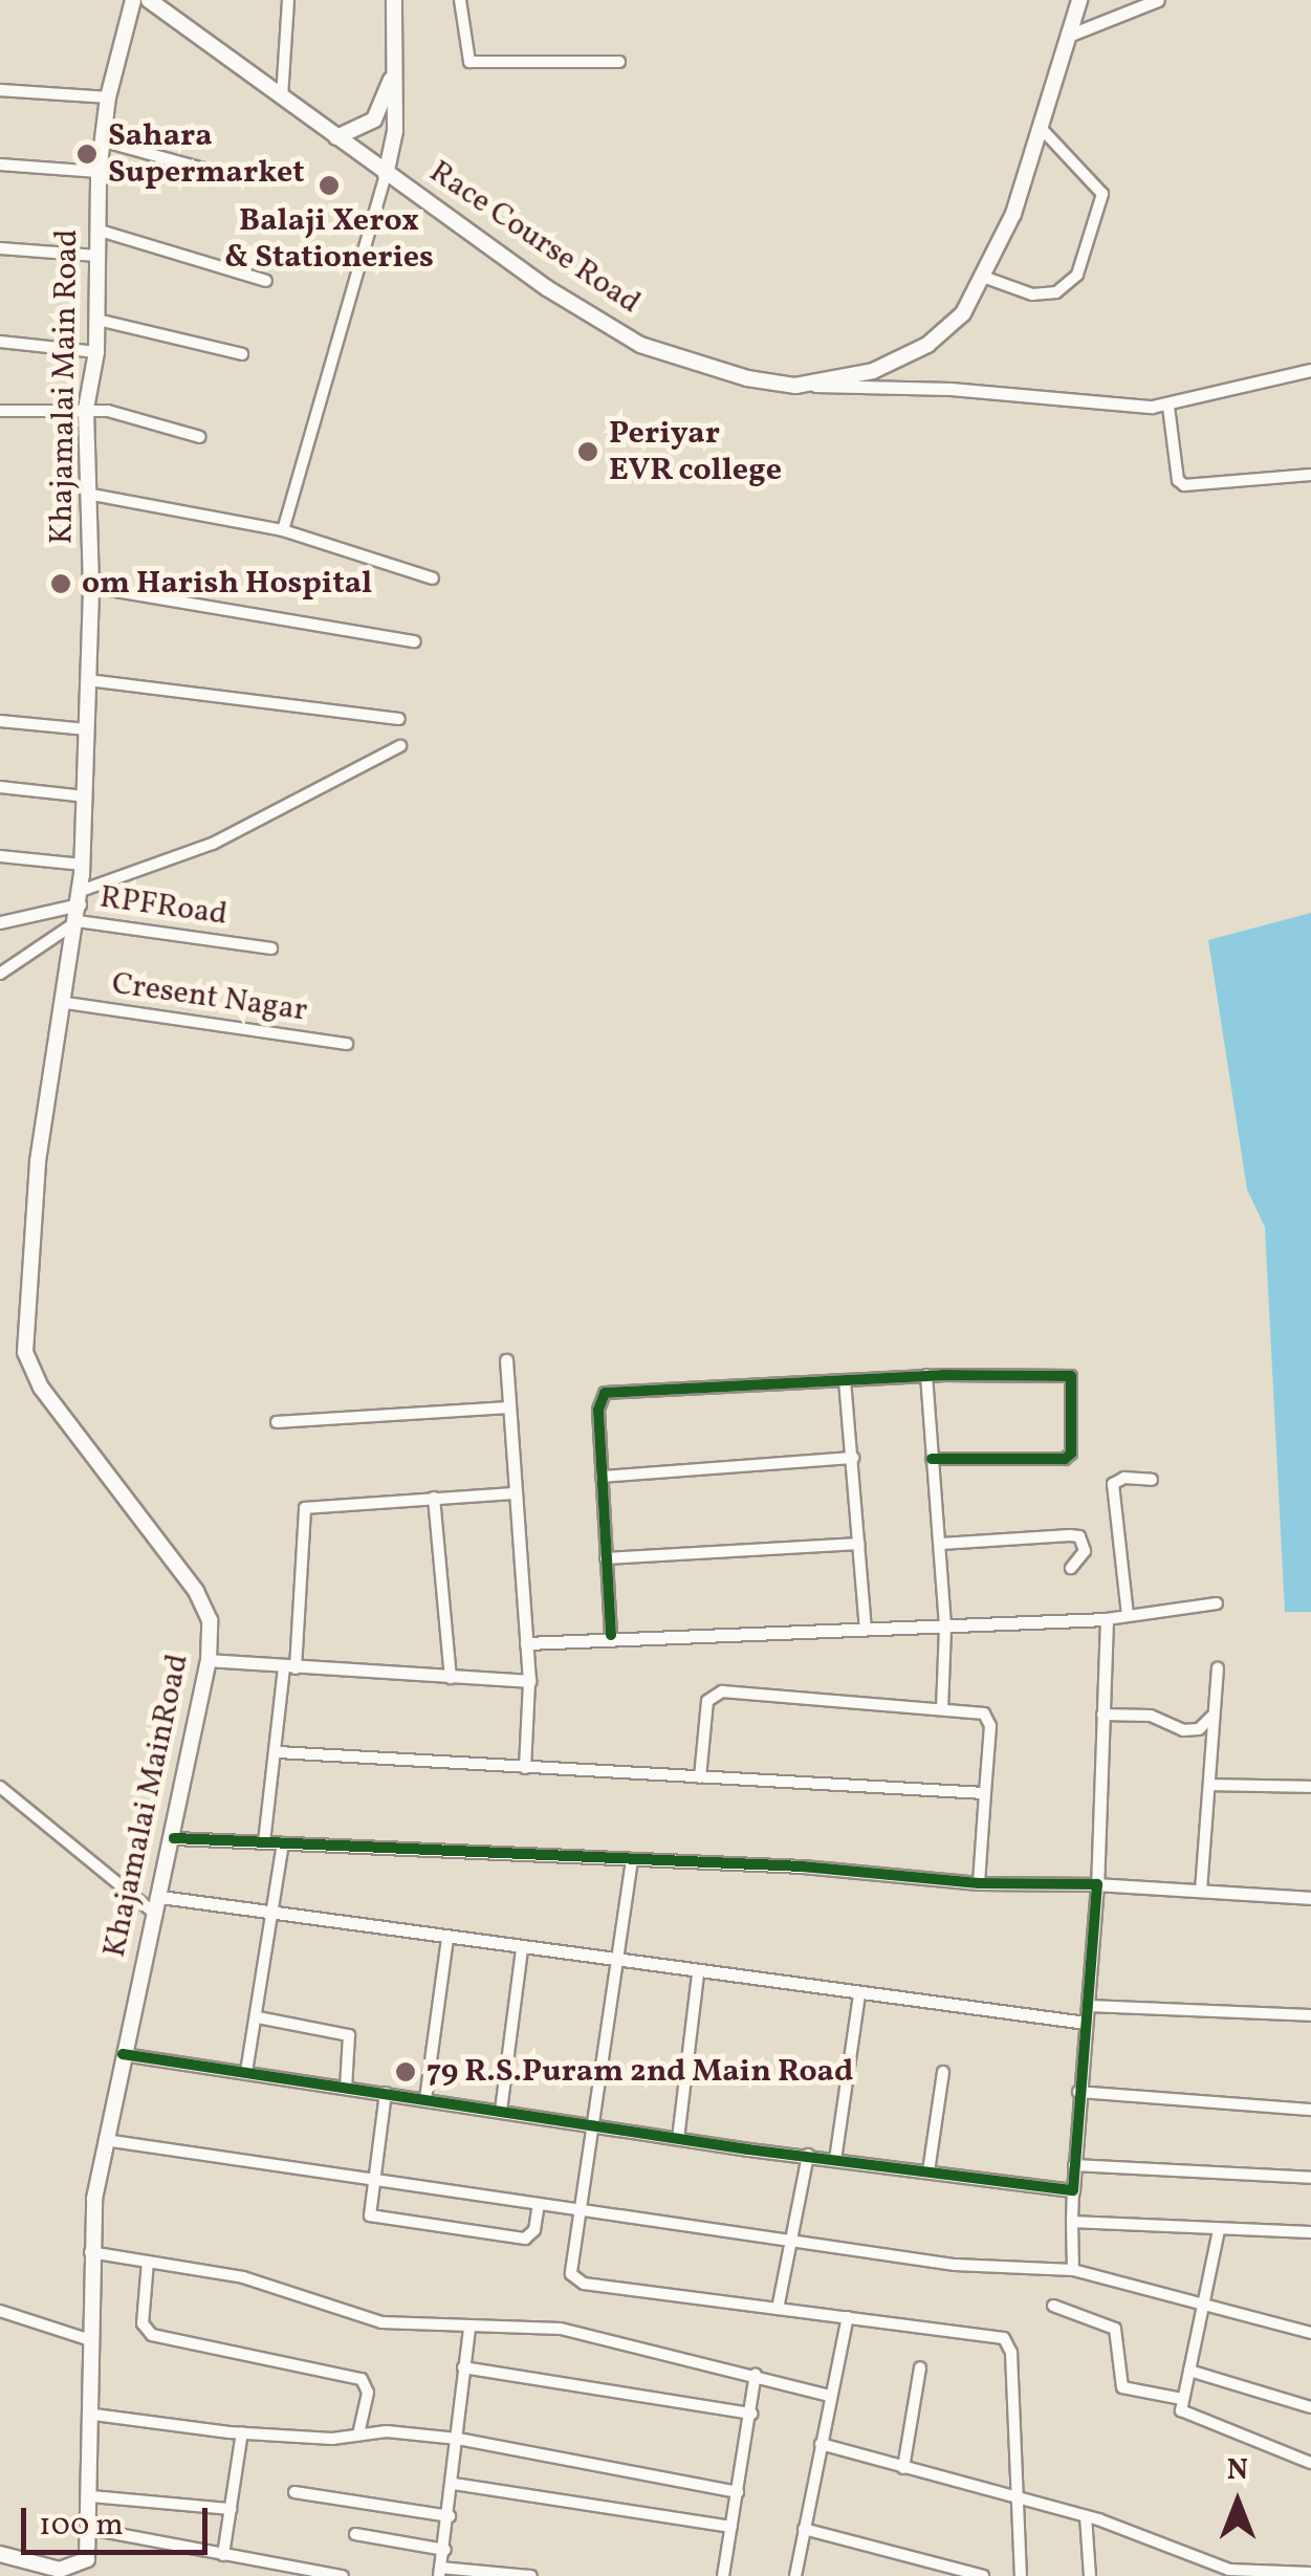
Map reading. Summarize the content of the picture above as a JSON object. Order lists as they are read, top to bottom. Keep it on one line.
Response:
{"streets":{"main road":["Race Course Road","Khajamalai Main Road","Khajamalai MainRoad"],"street":["RPFRoad","Cresent Nagar"]},"crossings":[["Khajamalai Main Road","RPFRoad"],["Khajamalai Main Road","Khajamalai MainRoad"],["RPFRoad","Khajamalai MainRoad"],["Cresent Nagar","Khajamalai MainRoad"]],"places":["Sahara Supermarket","Balaji Xerox & Stationeries","Periyar EVR college","om Harish Hospital","79 R.S.Puram 2nd Main Road"],"scale_bar":"100 m","north":"top"}
